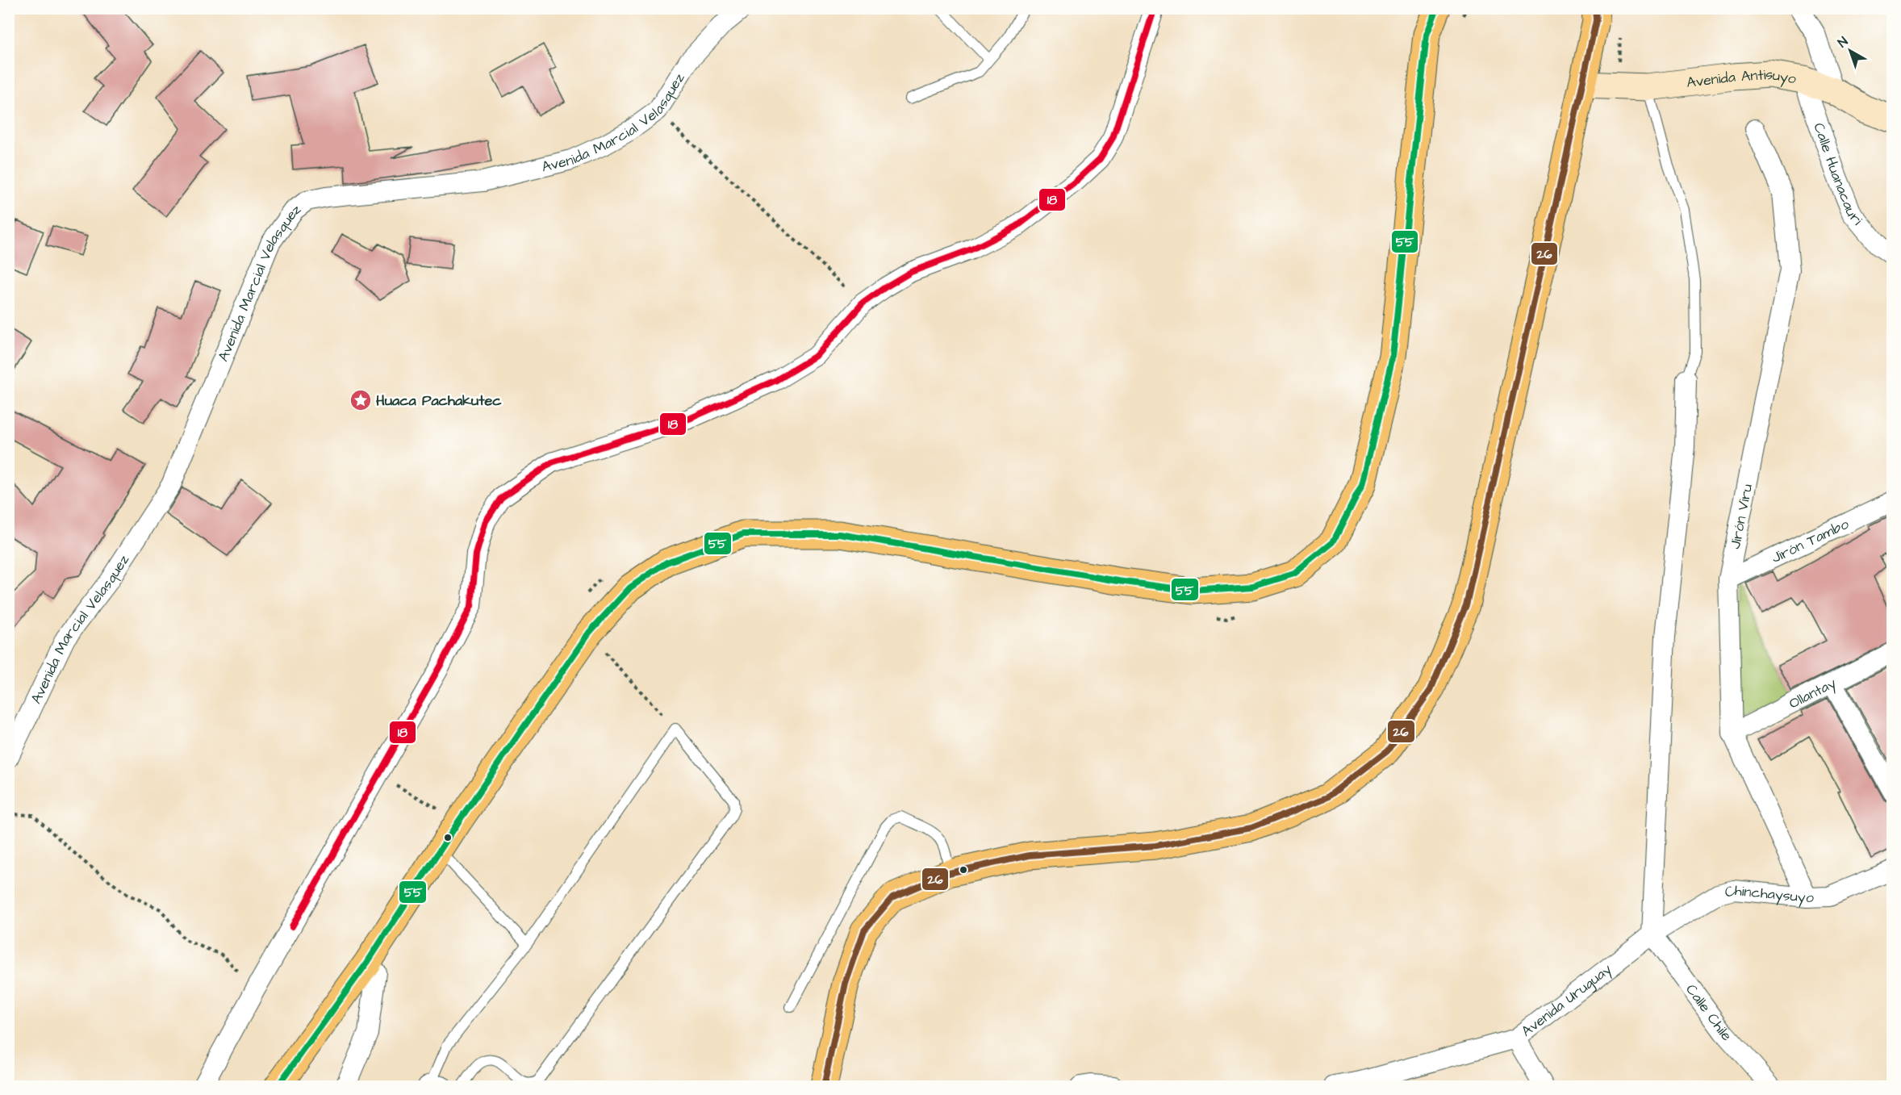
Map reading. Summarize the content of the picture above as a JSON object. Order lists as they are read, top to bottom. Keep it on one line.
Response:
{"streets":{"street":["Avenida Antisuyo","Avenida Marcial Velasquez","Calle Huanacauri","Jirón Viru","Jirón Tambo","Ollantay","Chinchaysuyo","Avenida Uruguay","Calle Chile"]},"crossings":[["Avenida Antisuyo","Calle Huanacauri"],["Jirón Viru","Jirón Tambo"],["Jirón Viru","Ollantay"],["Jirón Viru","Chinchaysuyo"],["Chinchaysuyo","Avenida Uruguay"],["Chinchaysuyo","Calle Chile"],["Avenida Uruguay","Calle Chile"]],"places":{"place":["Huaca Pachakutec"]},"lines":["transit line 18","transit line 55","transit line 26"],"north":"top left"}
